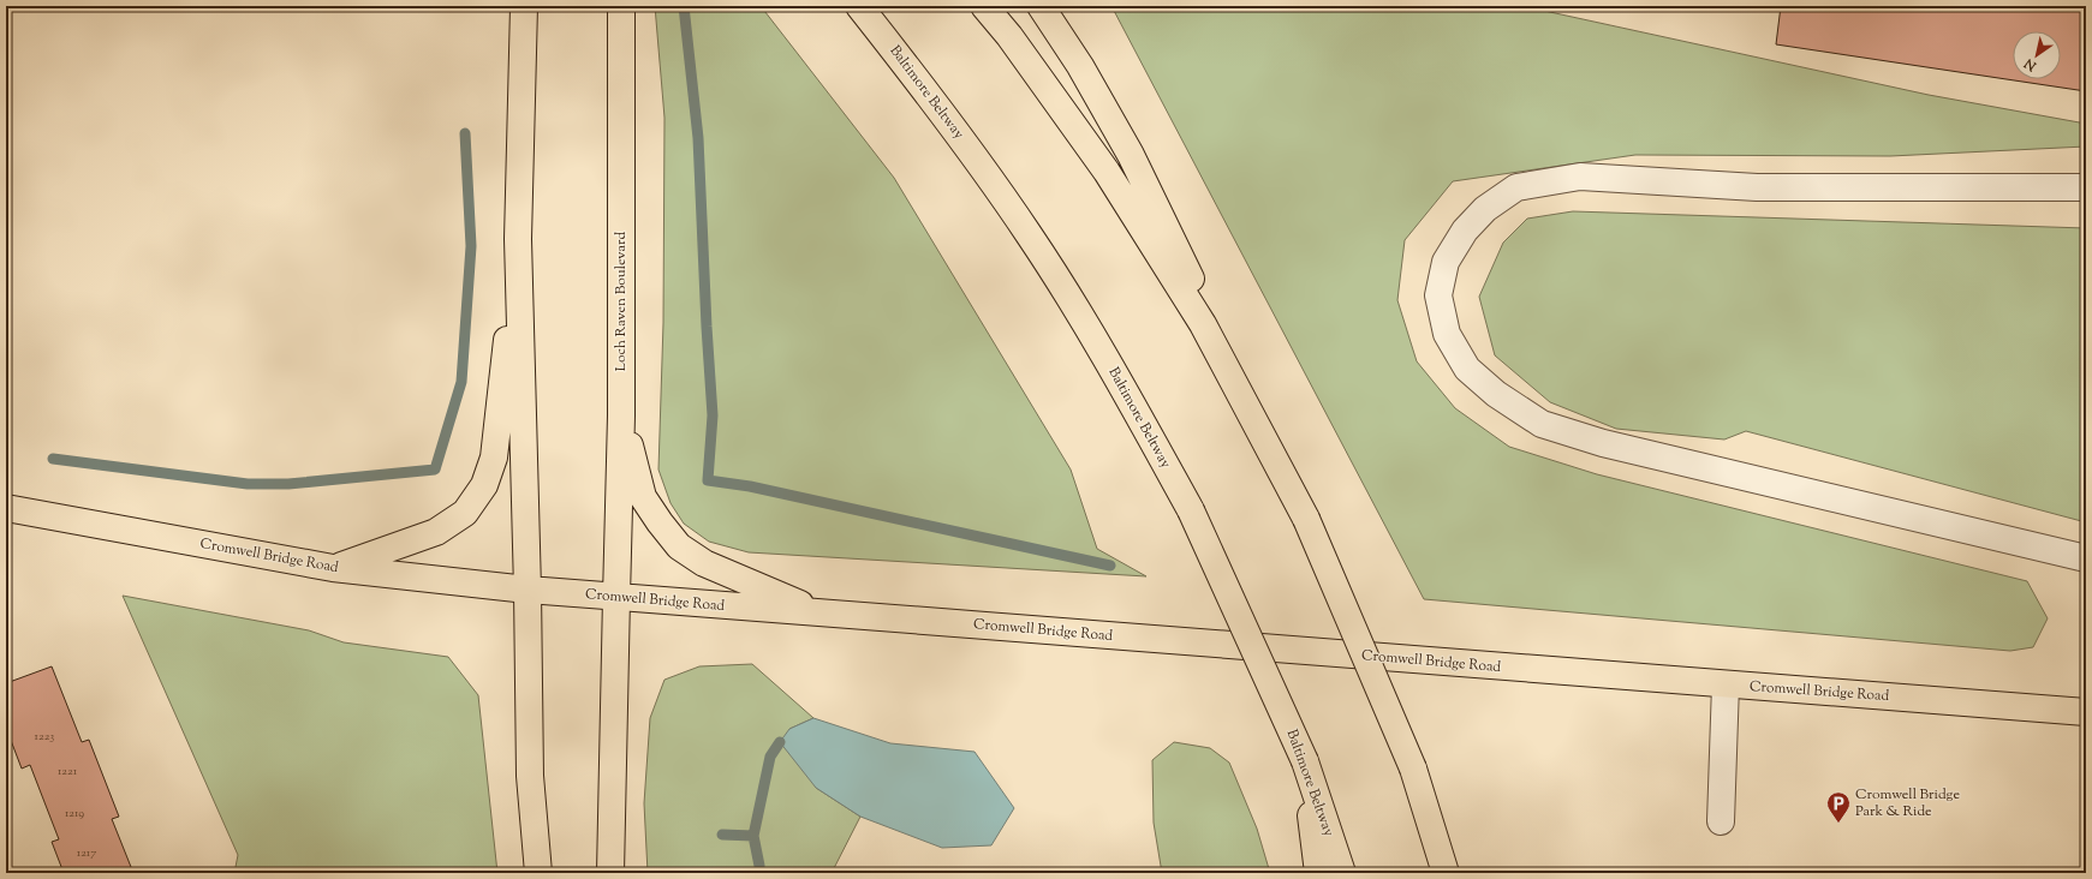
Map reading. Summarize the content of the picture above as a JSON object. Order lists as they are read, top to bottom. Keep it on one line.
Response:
{"streets":{"main road":["Baltimore Beltway","Loch Raven Boulevard","Cromwell Bridge Road"]},"crossings":[["Loch Raven Boulevard","Cromwell Bridge Road"]],"places":{"parking":["Cromwell Bridge Park & Ride"]},"house_numbers":["1223","1221","1219","1217"],"north":"bottom left"}
